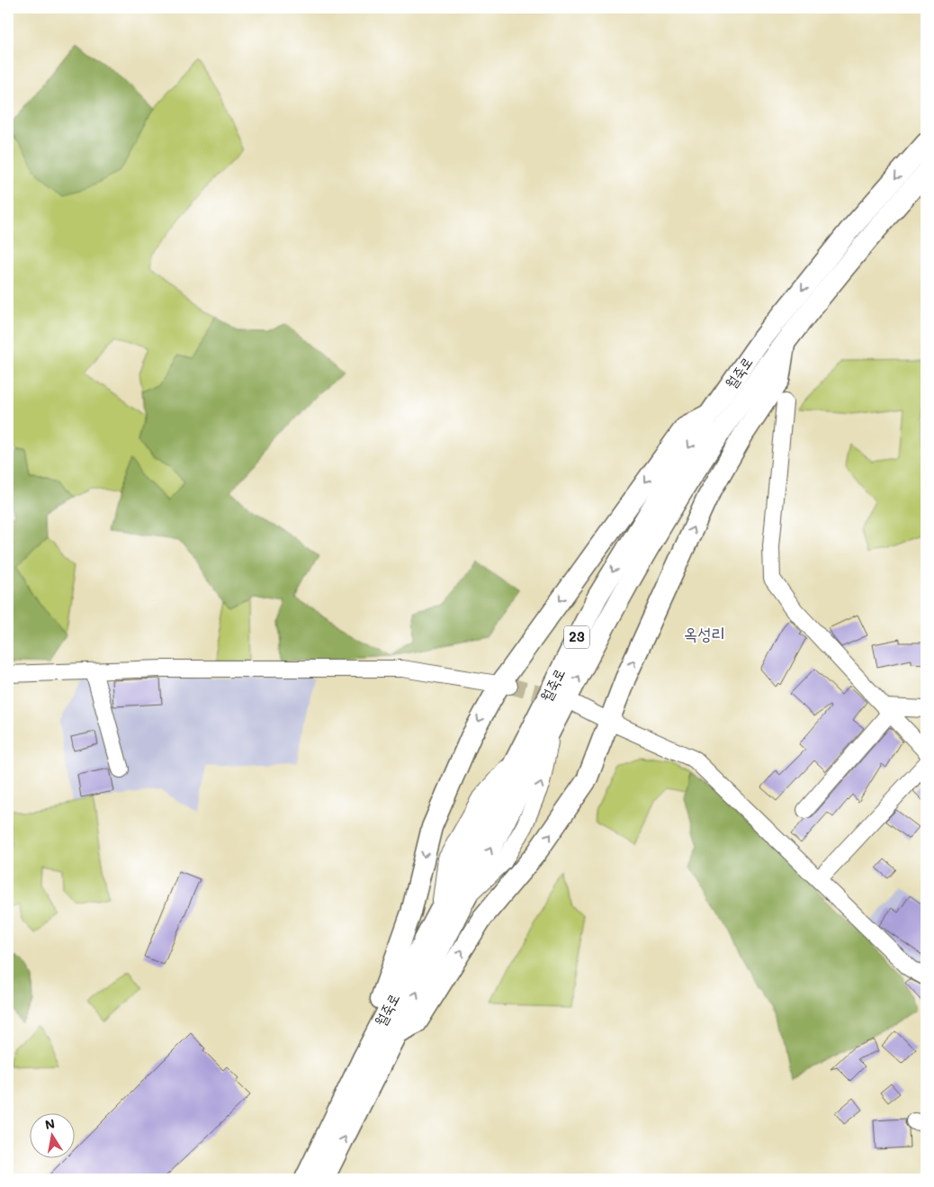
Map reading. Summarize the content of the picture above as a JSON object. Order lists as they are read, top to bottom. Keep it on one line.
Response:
{"streets":{"main road":["월죽로","23"]},"districts":["옥성리"],"north":"top"}
